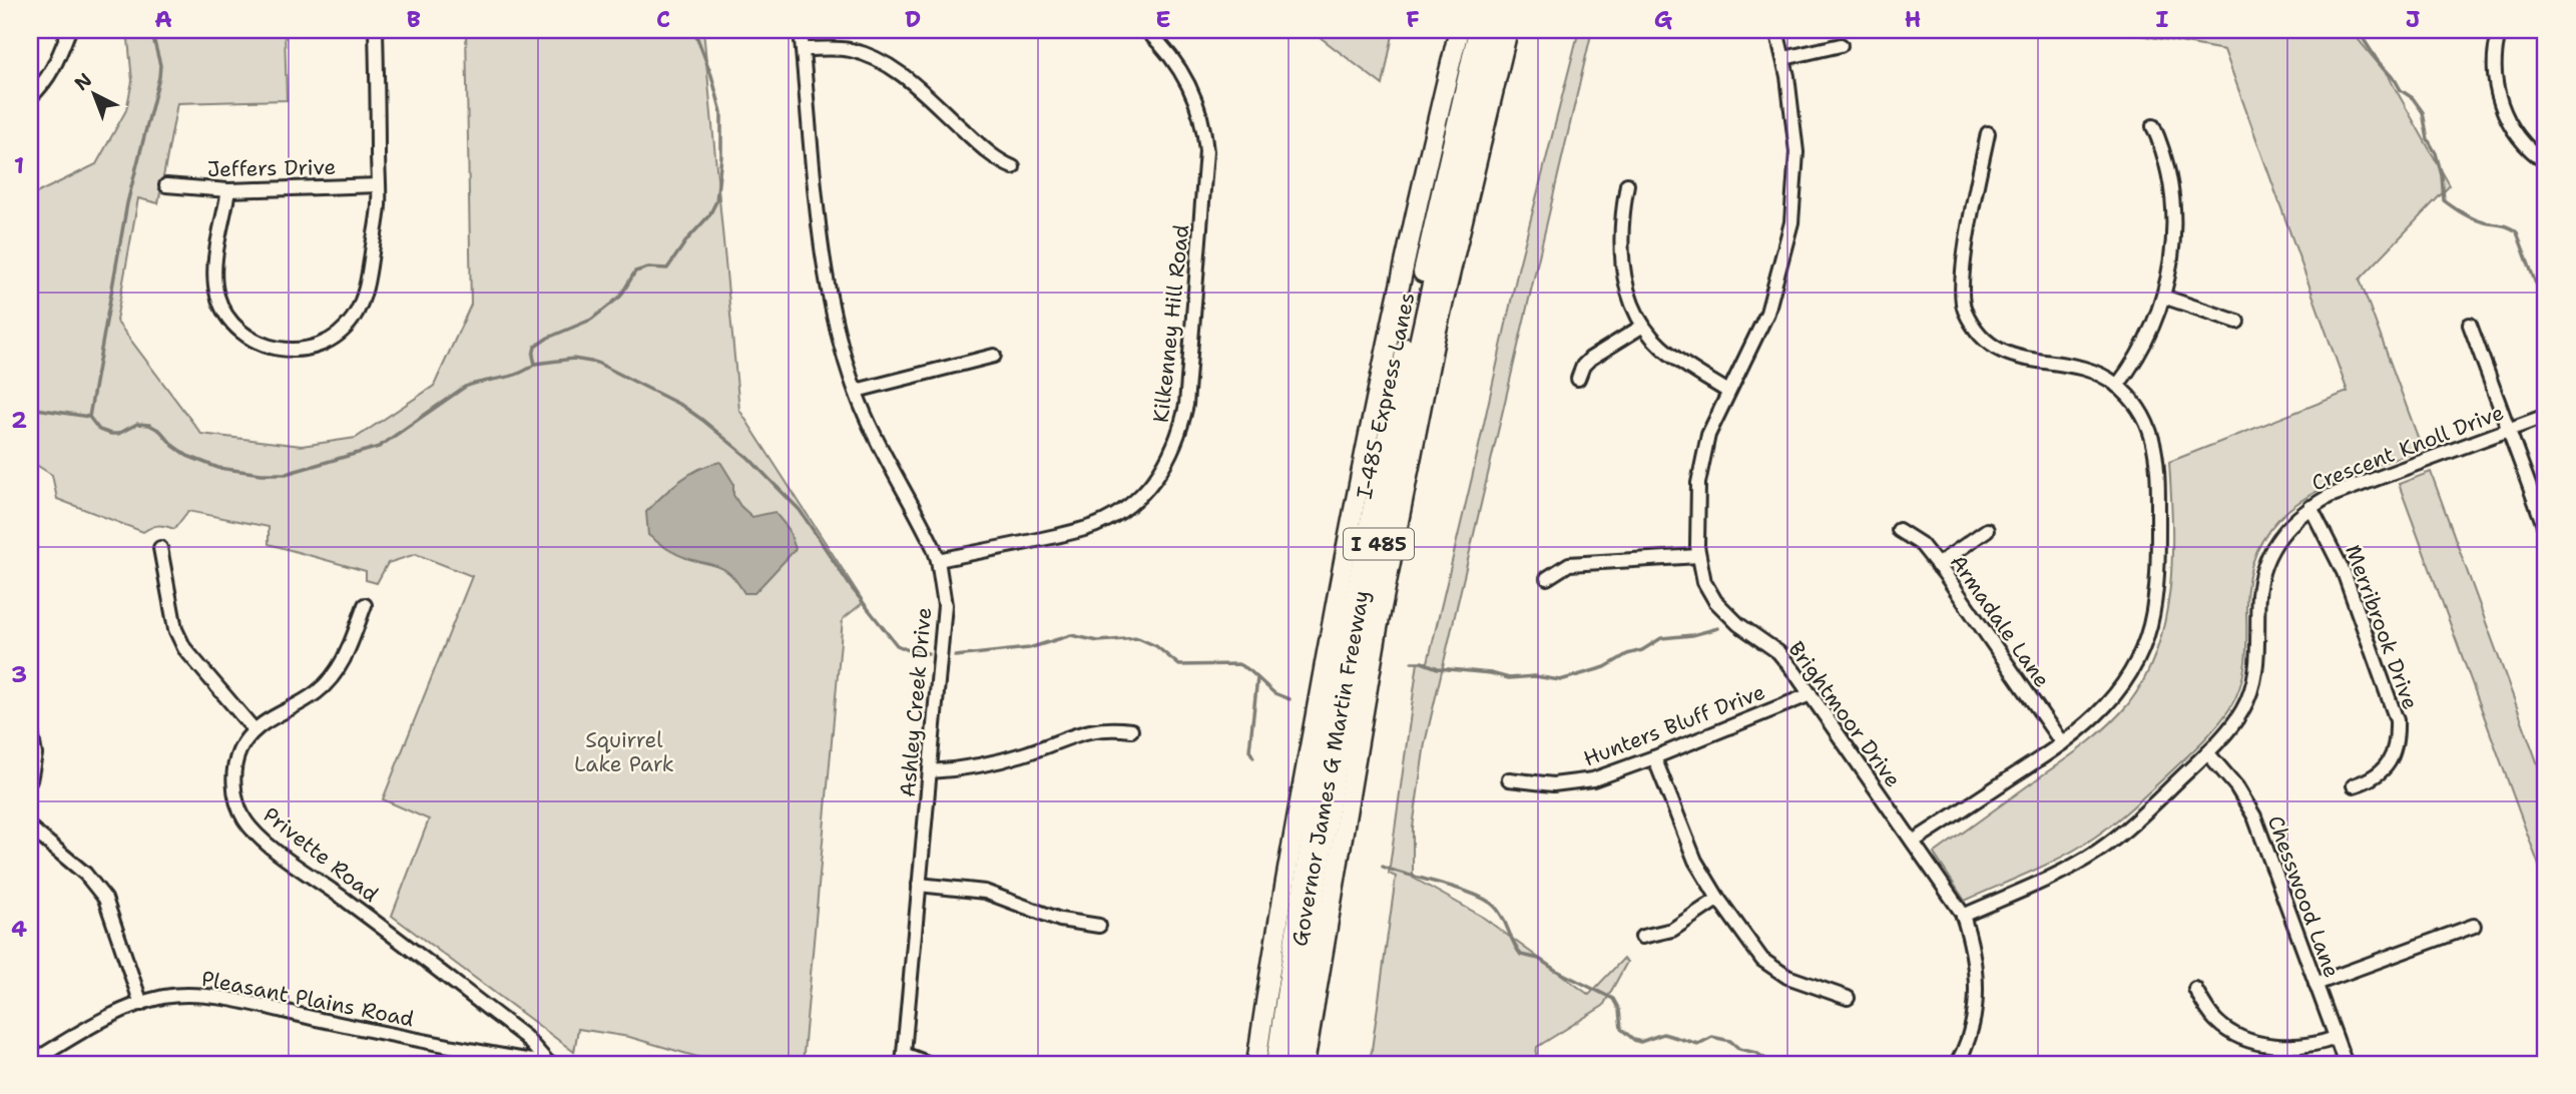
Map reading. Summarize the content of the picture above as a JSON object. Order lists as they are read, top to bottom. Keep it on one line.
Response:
{"streets":{"highway":["I-485 Express Lanes","I 485","Governor James G Martin Freeway"],"street":["Jeffers Drive","Kilkenney Hill Road","Crescent Knoll Drive","Armadale Lane","Merribrook Drive","Ashley Creek Drive","Brightmoor Drive","Hunters Bluff Drive","Privette Road","Chesswood Lane","Pleasant Plains Road"]},"crossings":[["Kilkenney Hill Road","Ashley Creek Drive"],["Crescent Knoll Drive","Merribrook Drive"],["Crescent Knoll Drive","Brightmoor Drive"],["Crescent Knoll Drive","Chesswood Lane"],["Brightmoor Drive","Hunters Bluff Drive"],["Privette Road","Pleasant Plains Road"]],"parks":["Squirrel Lake Park"],"north":"top left","grid":{"columns":["A","B","C","D","E","F","G","H","I","J"],"rows":["1","2","3","4"]}}
